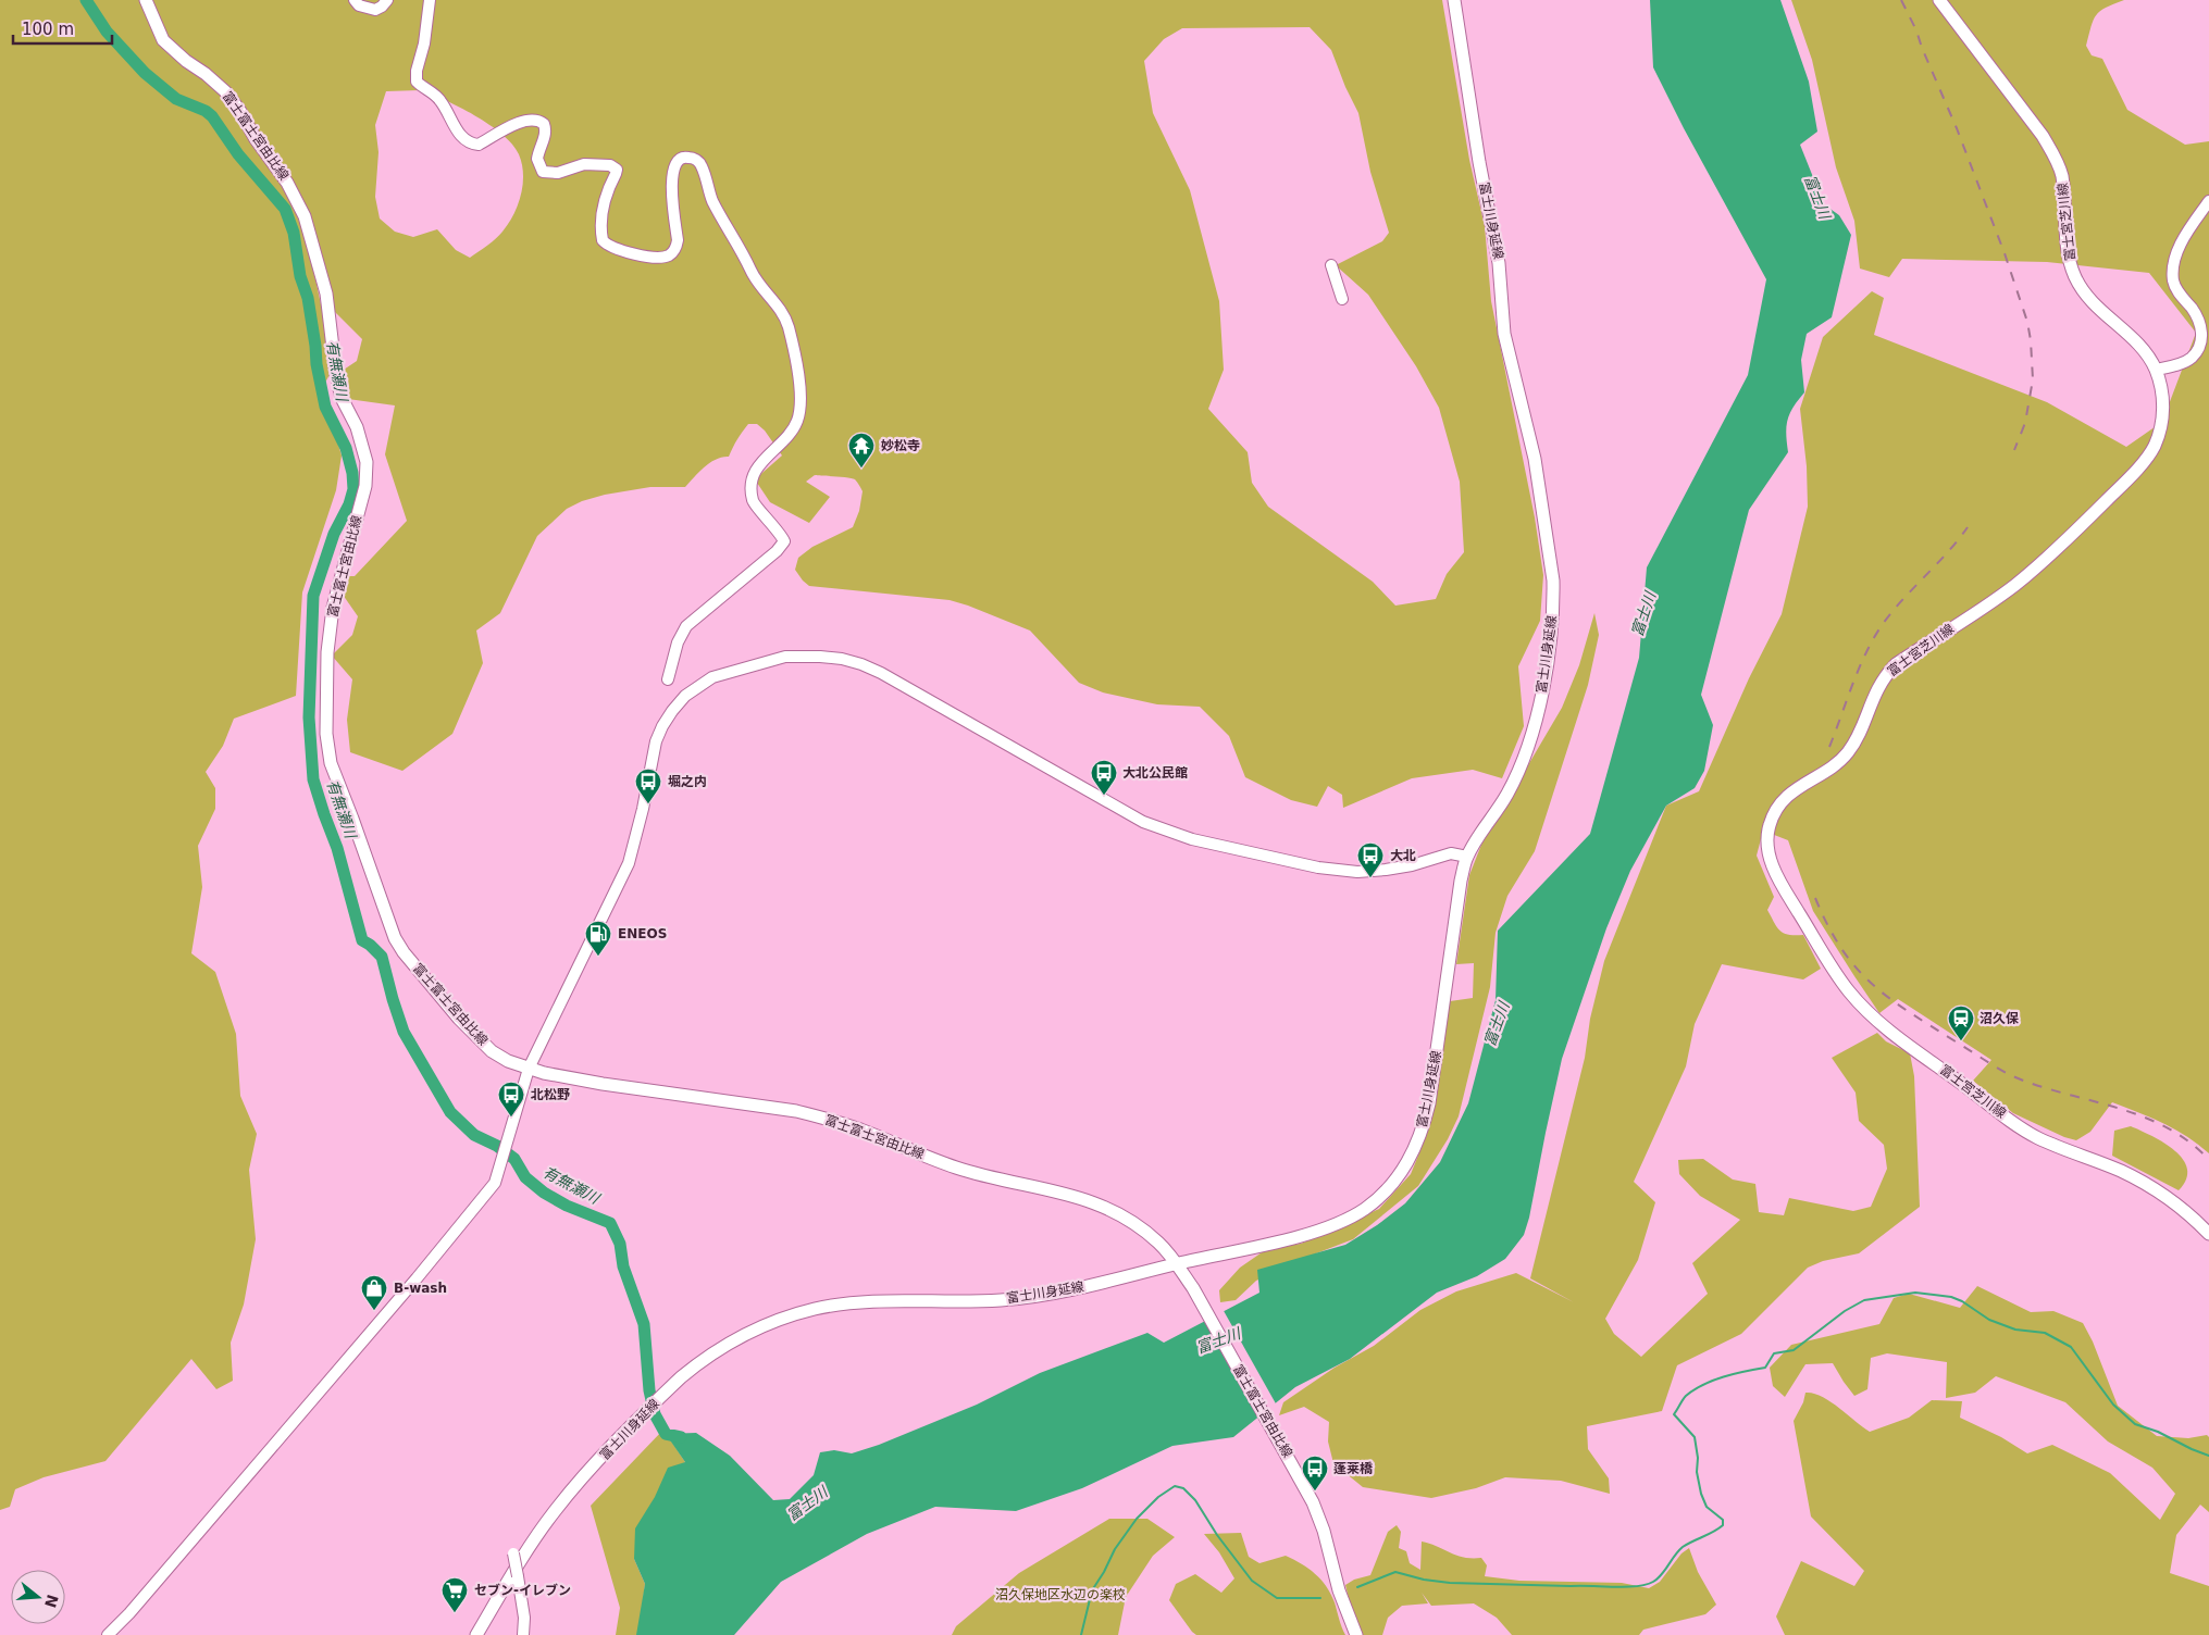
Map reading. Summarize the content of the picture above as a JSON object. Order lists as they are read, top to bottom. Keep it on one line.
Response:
{"streets":{"main road":["富士富士宮由比線","富士川身延線","富士宮芝川線"]},"crossings":[["富士富士宮由比線","富士川身延線"]],"water":["富士川","有無瀬川"],"parks":["沼久保地区水辺の楽校"],"places":{"temple":["妙松寺"],"bus stop":["大北公民館","堀之内","大北","北松野","蓬莱橋"],"fuel station":["ENEOS"],"station":["沼久保"],"shop":["B-wash"],"supermarket":["セブン-イレブン"]},"scale_bar":"100 m","north":"right"}
